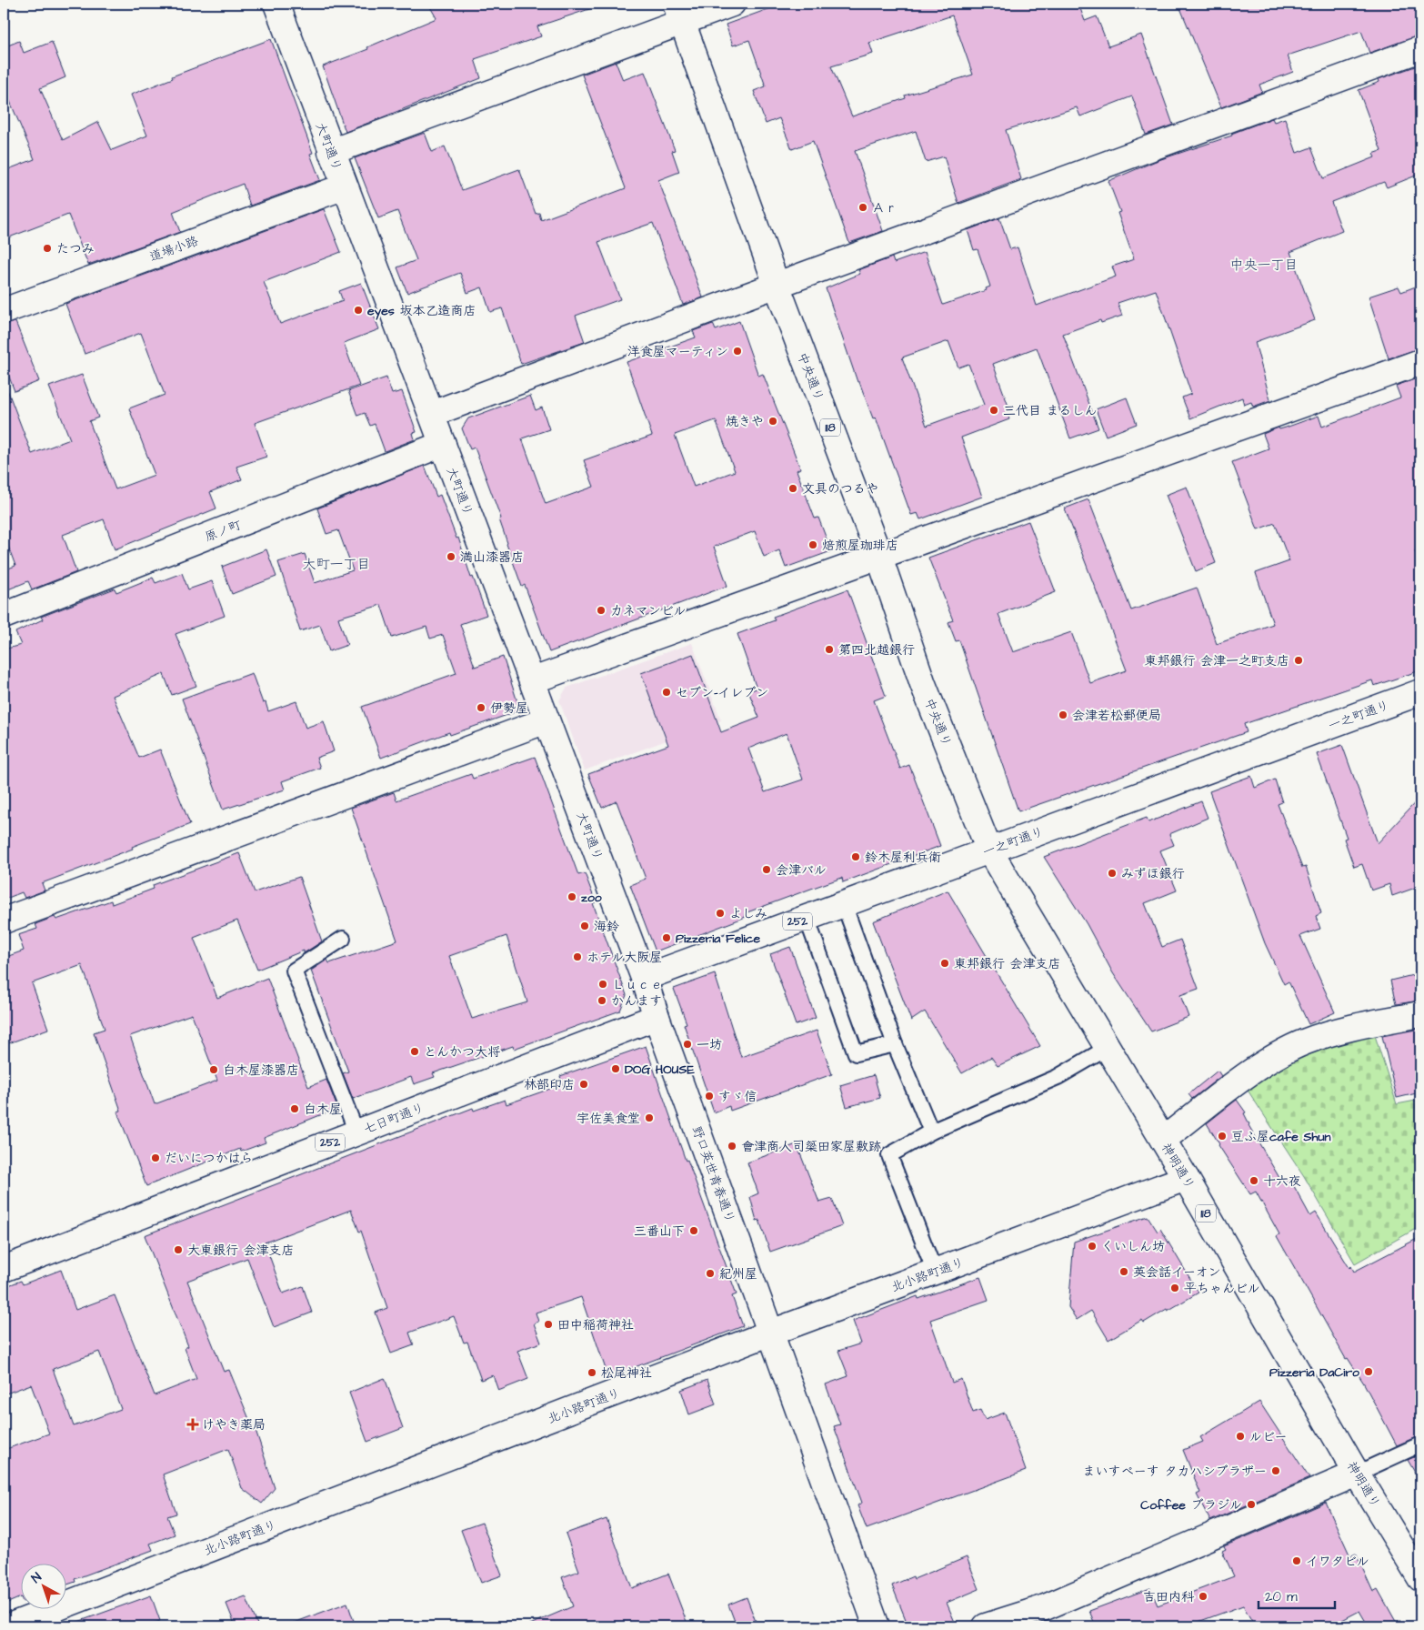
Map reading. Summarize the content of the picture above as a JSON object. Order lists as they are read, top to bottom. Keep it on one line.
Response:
{"streets":{"main road":["大町通り","道場小路","中央通り","118","原ノ町","一之町通り","252","七日町通り","神明通り","野口英世青春通り","北小路町通り"]},"crossings":[["大町通り","道場小路"],["大町通り","原ノ町"],["大町通り","一之町通り"],["中央通り","一之町通り"],["中央通り","神明通り"],["一之町通り","神明通り"],["七日町通り","野口英世青春通り"],["神明通り","北小路町通り"],["野口英世青春通り","北小路町通り"]],"districts":["中央一丁目","大町一丁目"],"places":{"other":["Ａｒ","たつみ","eyes 坂本乙造商店","洋食屋マーティン","三代目 まるしん","焼きや","文具のつるや","焙煎屋珈琲店","満山漆器店","カネマンビル","第四北越銀行","東邦銀行 会津一之町支店","セブン-イレブン","伊勢屋","会津若松郵便局","鈴木屋利兵衛","会津バル","みずほ銀行","zoo","よしみ","海鈴","Pizzeria Felice","ホテル大阪屋","東邦銀行 会津支店","Ｌｕｃｅ","かんます","一坊","とんかつ大将","DOG HOUSE","白木屋漆器店","林部印店","すゞ信","白木屋","宇佐美食堂","豆ふ屋cafe Shun","會津商人司簗田家屋敷跡","だいにつかはら","十六夜","三番山下","くいしん坊","大東銀行 会津支店","英会話イーオン","紀州屋","平ちゃんビル","田中稲荷神社","Pizzeria DaCiro","松尾神社","ルビー","まいすぺーす タカハシブラザー","Coffee ブラジル","イワタビル","吉田内科"],"health":["けやき薬局"]},"scale_bar":"20 m","north":"top left"}
